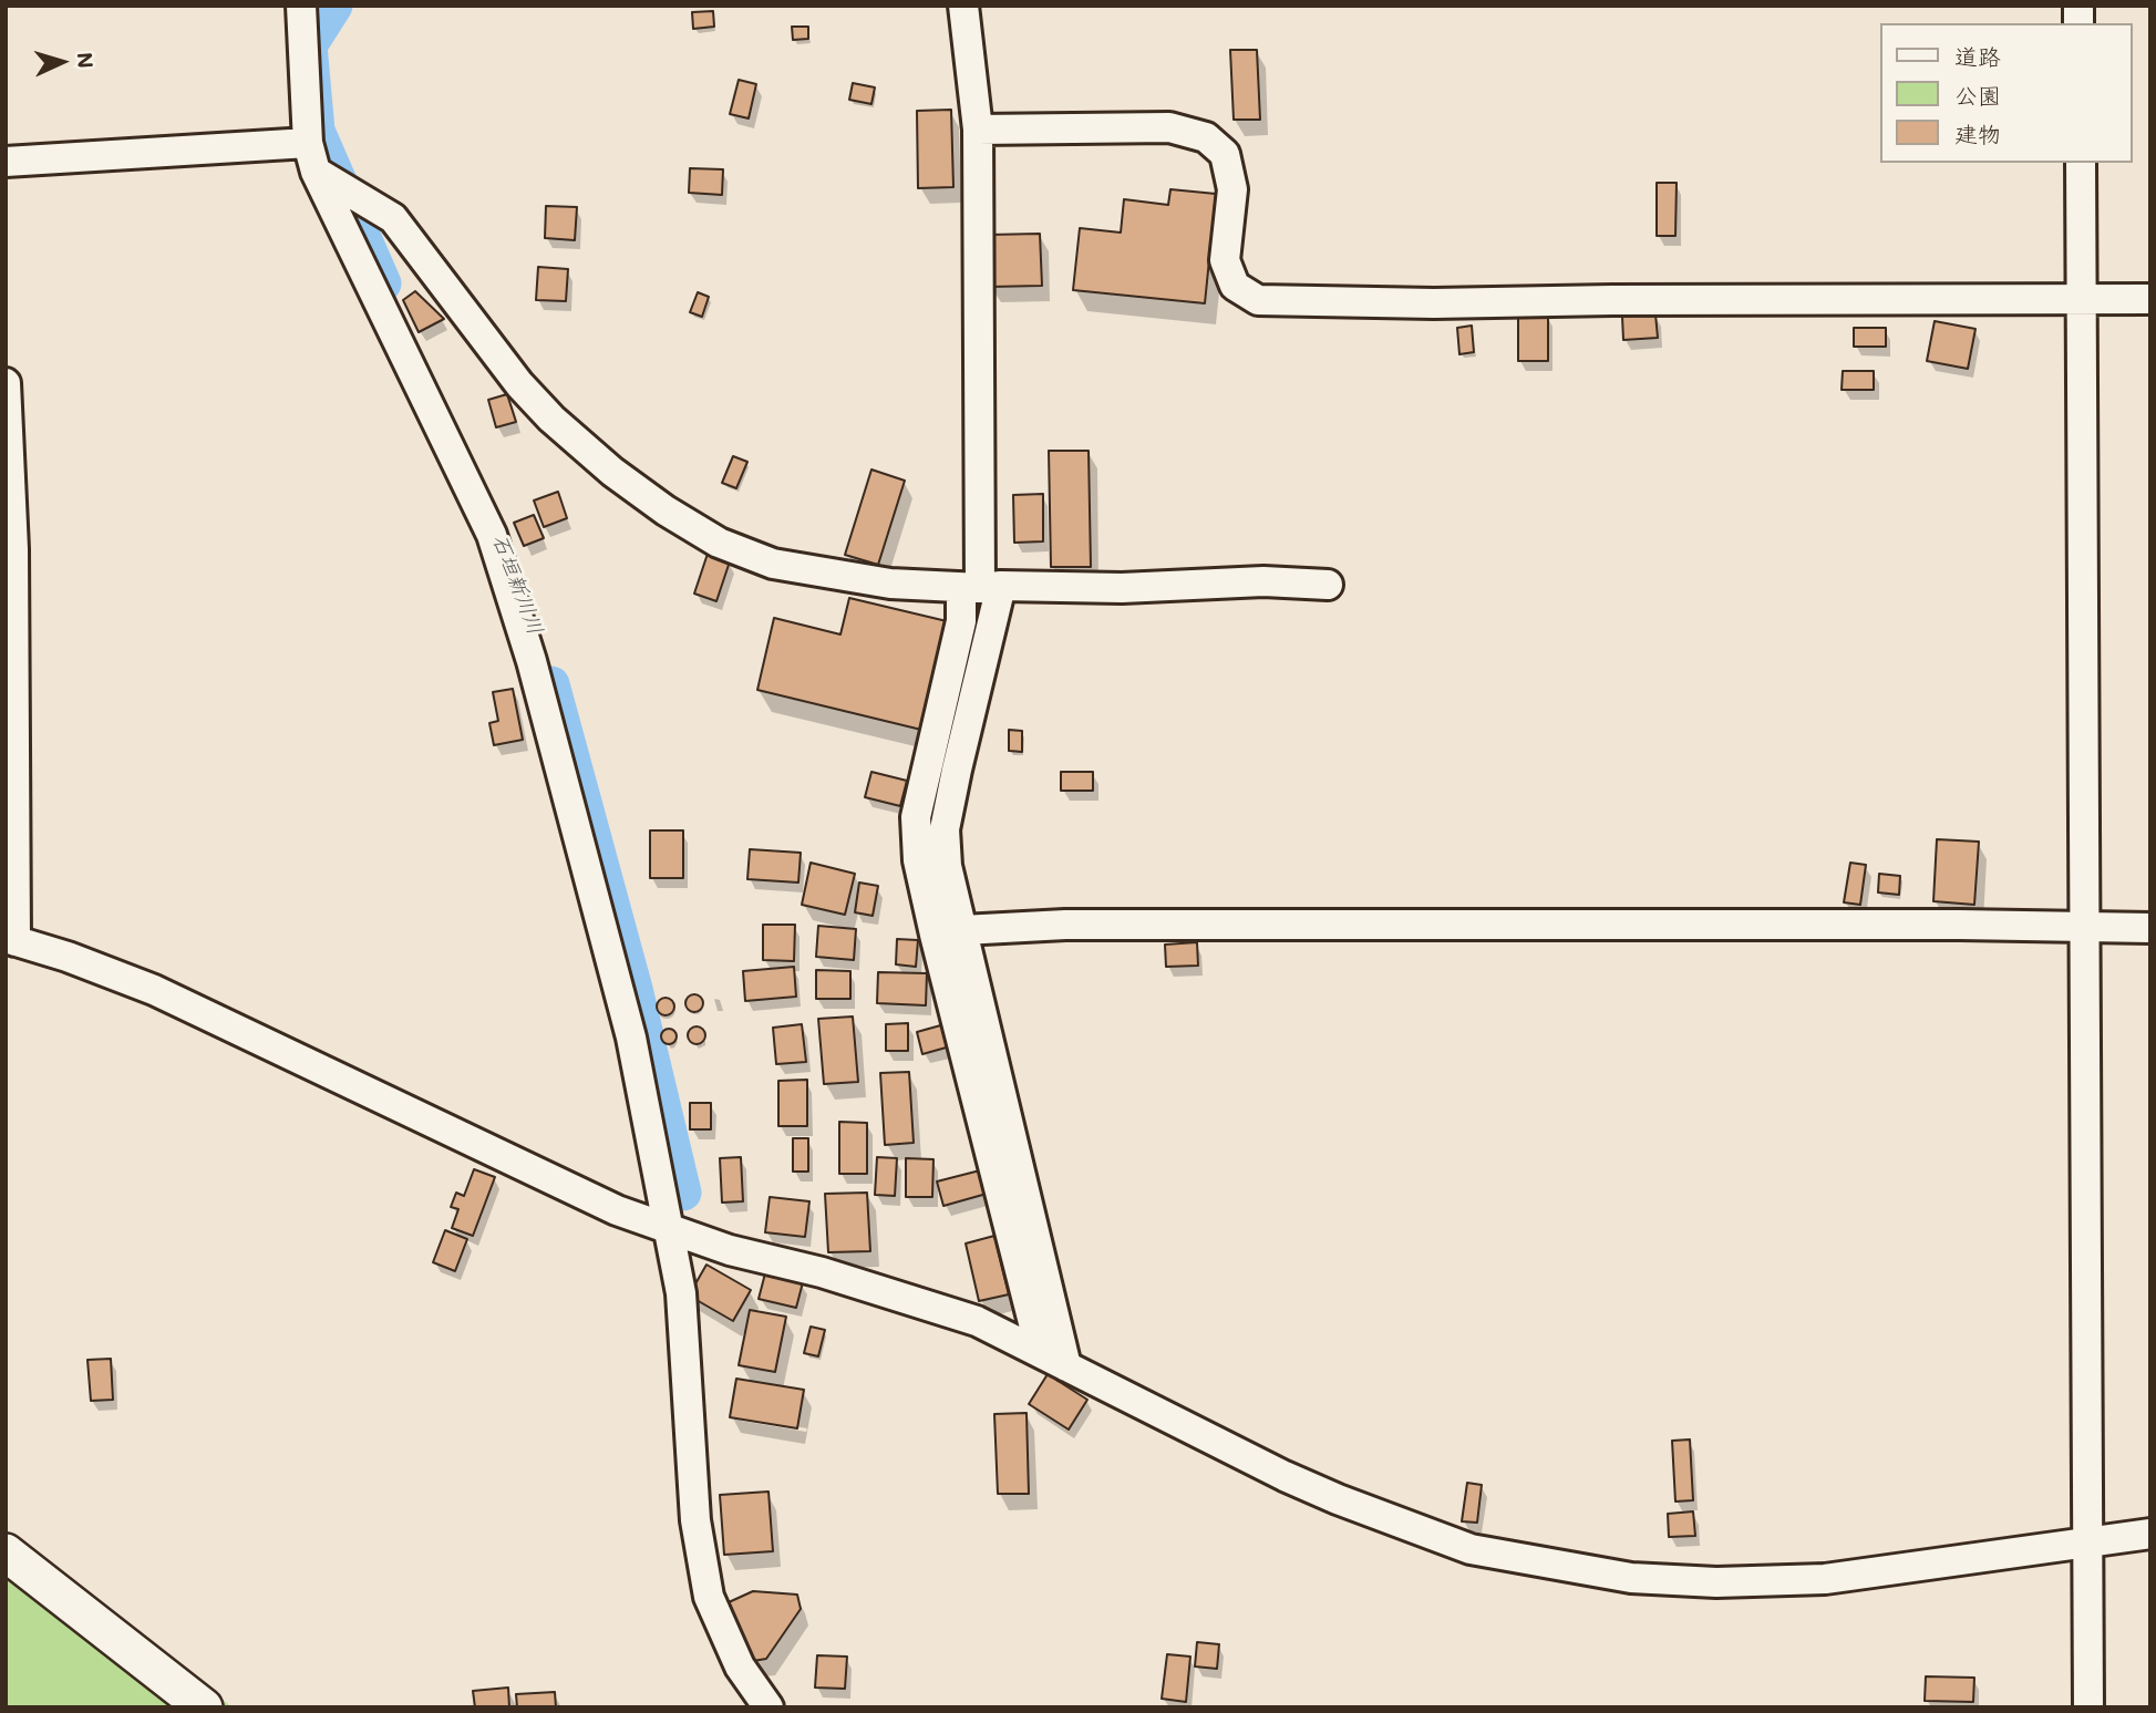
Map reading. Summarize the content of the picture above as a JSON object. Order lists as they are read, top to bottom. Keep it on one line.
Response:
{"water":["石垣新川川"],"legend":["道路","公園","建物"],"north":"right"}
